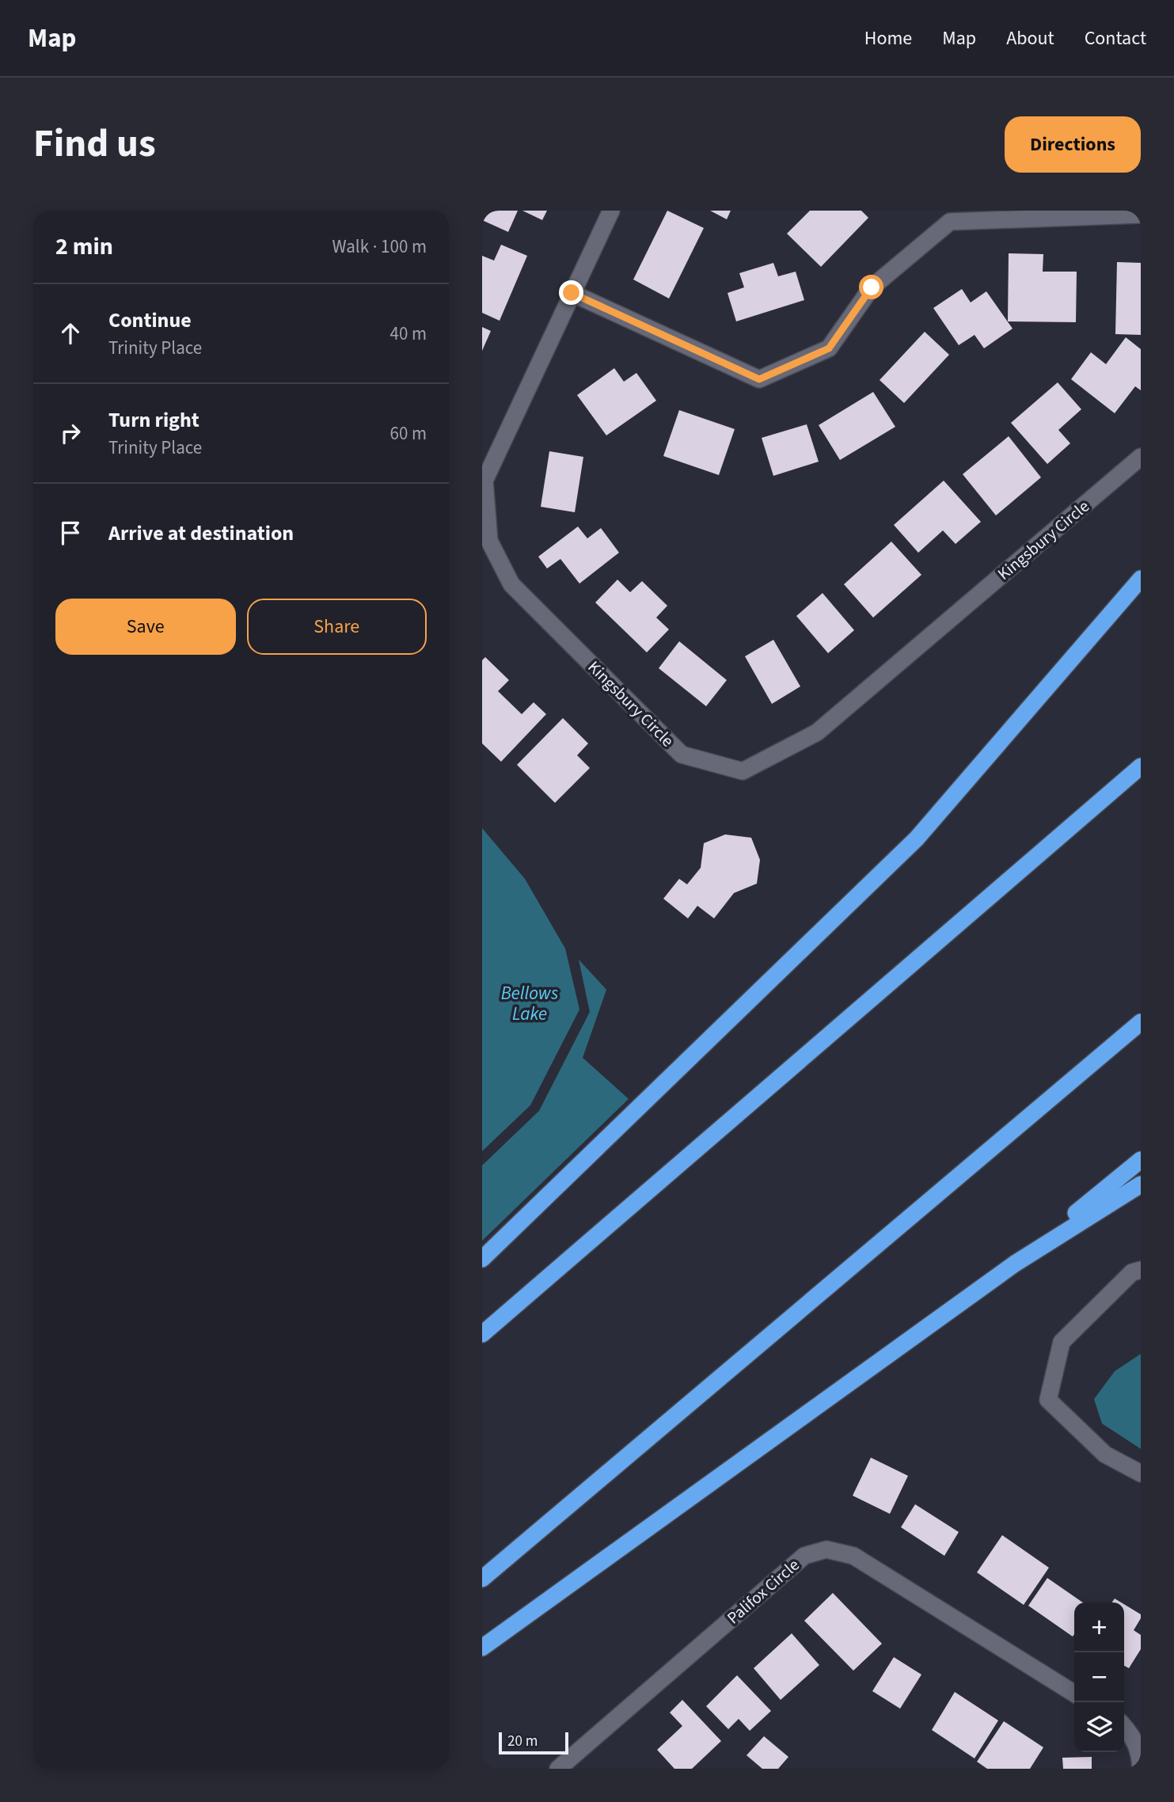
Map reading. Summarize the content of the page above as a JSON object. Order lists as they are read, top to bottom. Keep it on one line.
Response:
{"streets":{"street":["Kingsbury Circle","Palifox Circle"]},"water":["Bellows Lake"],"scale_bar":"20 m","page":{"header":"Map","nav":["Home","Map","About","Contact"],"title":"Find us","buttons":["Directions",["Save","Share"]],"heading":["2 min","Walk · 100 m"],"list":[["Continue","Trinity Place","40 m"],["Turn right","Trinity Place","60 m"],"Arrive at destination"],"map_buttons":["+","−"],"scale":"20 m"}}
